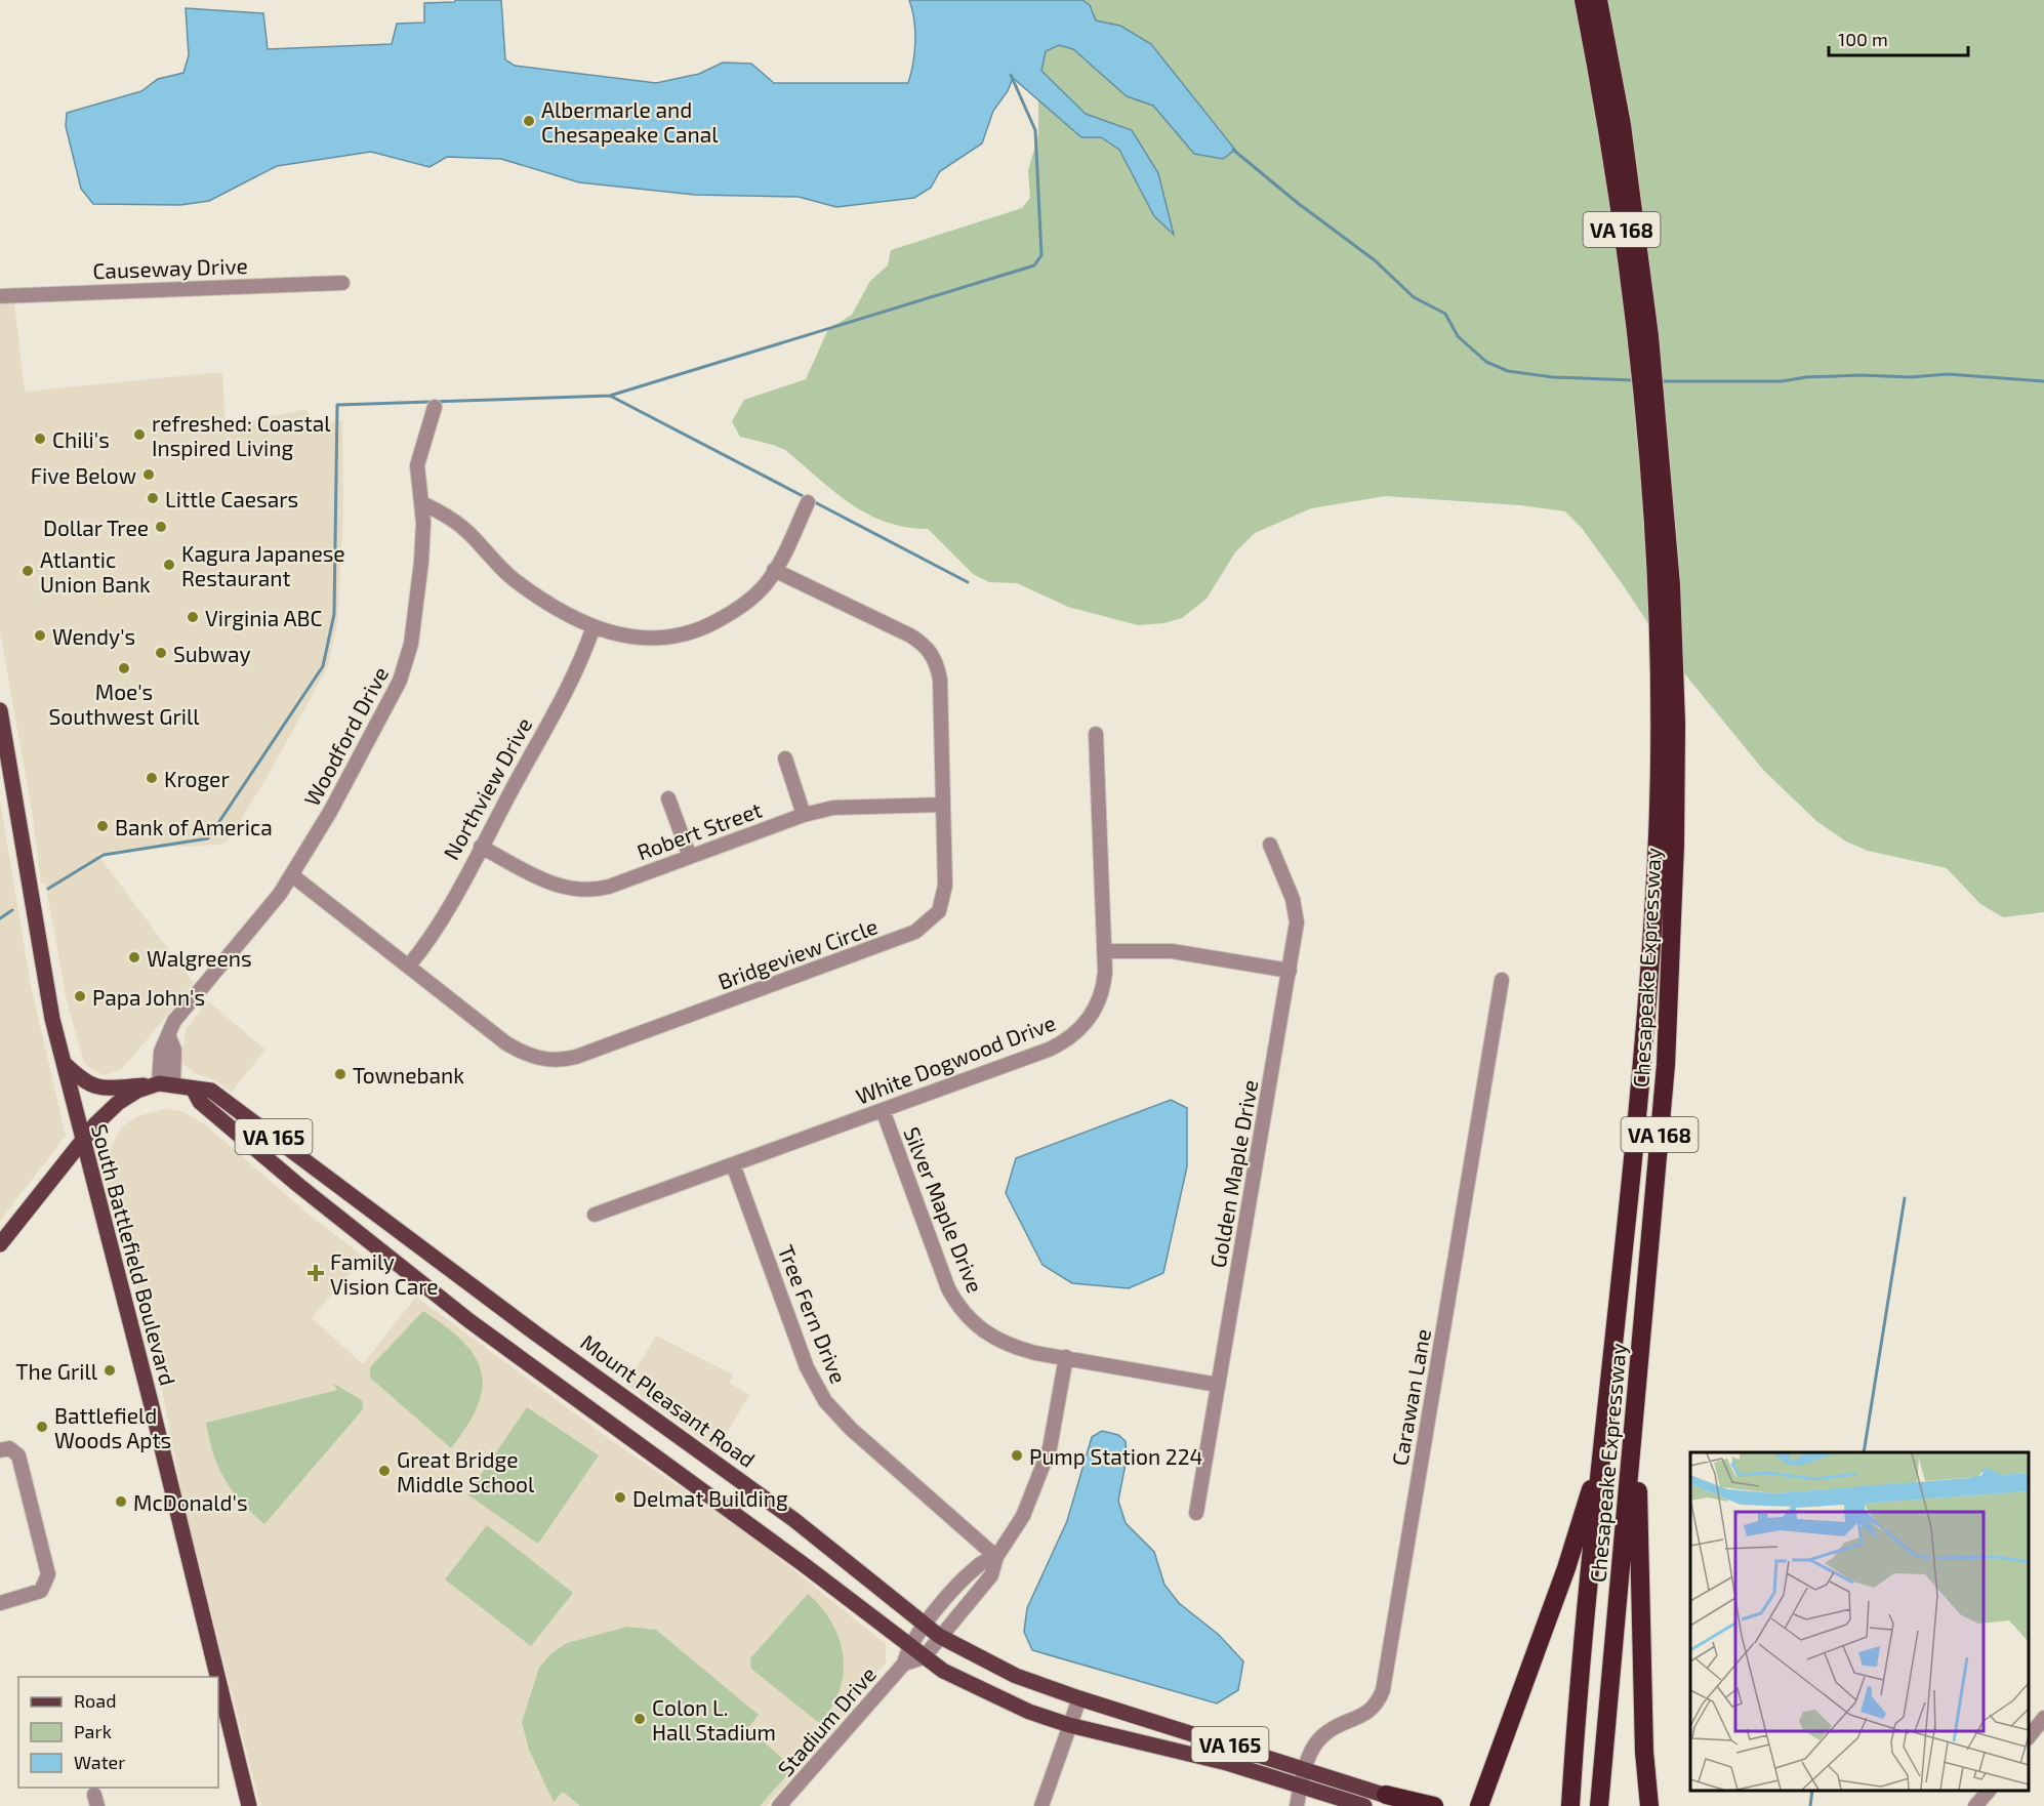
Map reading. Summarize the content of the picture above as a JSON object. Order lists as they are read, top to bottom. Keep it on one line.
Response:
{"streets":{"highway":["VA 168","Chesapeake Expressway"],"main road":["VA 165","South Battlefield Boulevard","Mount Pleasant Road"],"street":["Causeway Drive","Woodford Drive","Northview Drive","Robert Street","Bridgeview Circle","White Dogwood Drive","Golden Maple Drive","Silver Maple Drive","Tree Fern Drive","Carawan Lane","Stadium Drive"]},"crossings":[["VA 168","Chesapeake Expressway"],["Woodford Drive","Bridgeview Circle"],["Woodford Drive","VA 165"],["Woodford Drive","Mount Pleasant Road"],["Northview Drive","Robert Street"],["Northview Drive","Bridgeview Circle"],["Robert Street","Bridgeview Circle"],["White Dogwood Drive","Silver Maple Drive"],["White Dogwood Drive","Tree Fern Drive"],["VA 165","South Battlefield Boulevard"],["VA 165","Carawan Lane"],["VA 165","Mount Pleasant Road"],["VA 165","Stadium Drive"],["Golden Maple Drive","Silver Maple Drive"],["Silver Maple Drive","Stadium Drive"],["Tree Fern Drive","Stadium Drive"],["Carawan Lane","Mount Pleasant Road"],["Mount Pleasant Road","Stadium Drive"]],"places":{"other":["Albermarle and Chesapeake Canal","refreshed: Coastal Inspired Living","Chili's","Five Below","Little Caesars","Dollar Tree","Kagura Japanese Restaurant","Atlantic Union Bank","Virginia ABC","Wendy's","Subway","Moe's Southwest Grill","Kroger","Bank of America","Walgreens","Papa John's","Townebank","The Grill","Battlefield Woods Apts","Pump Station 224","Great Bridge Middle School","Delmat Building","McDonald's","Colon L. Hall Stadium"],"health":["Family Vision Care"]},"legend":["Road","Park","Water"],"scale_bar":"100 m"}
